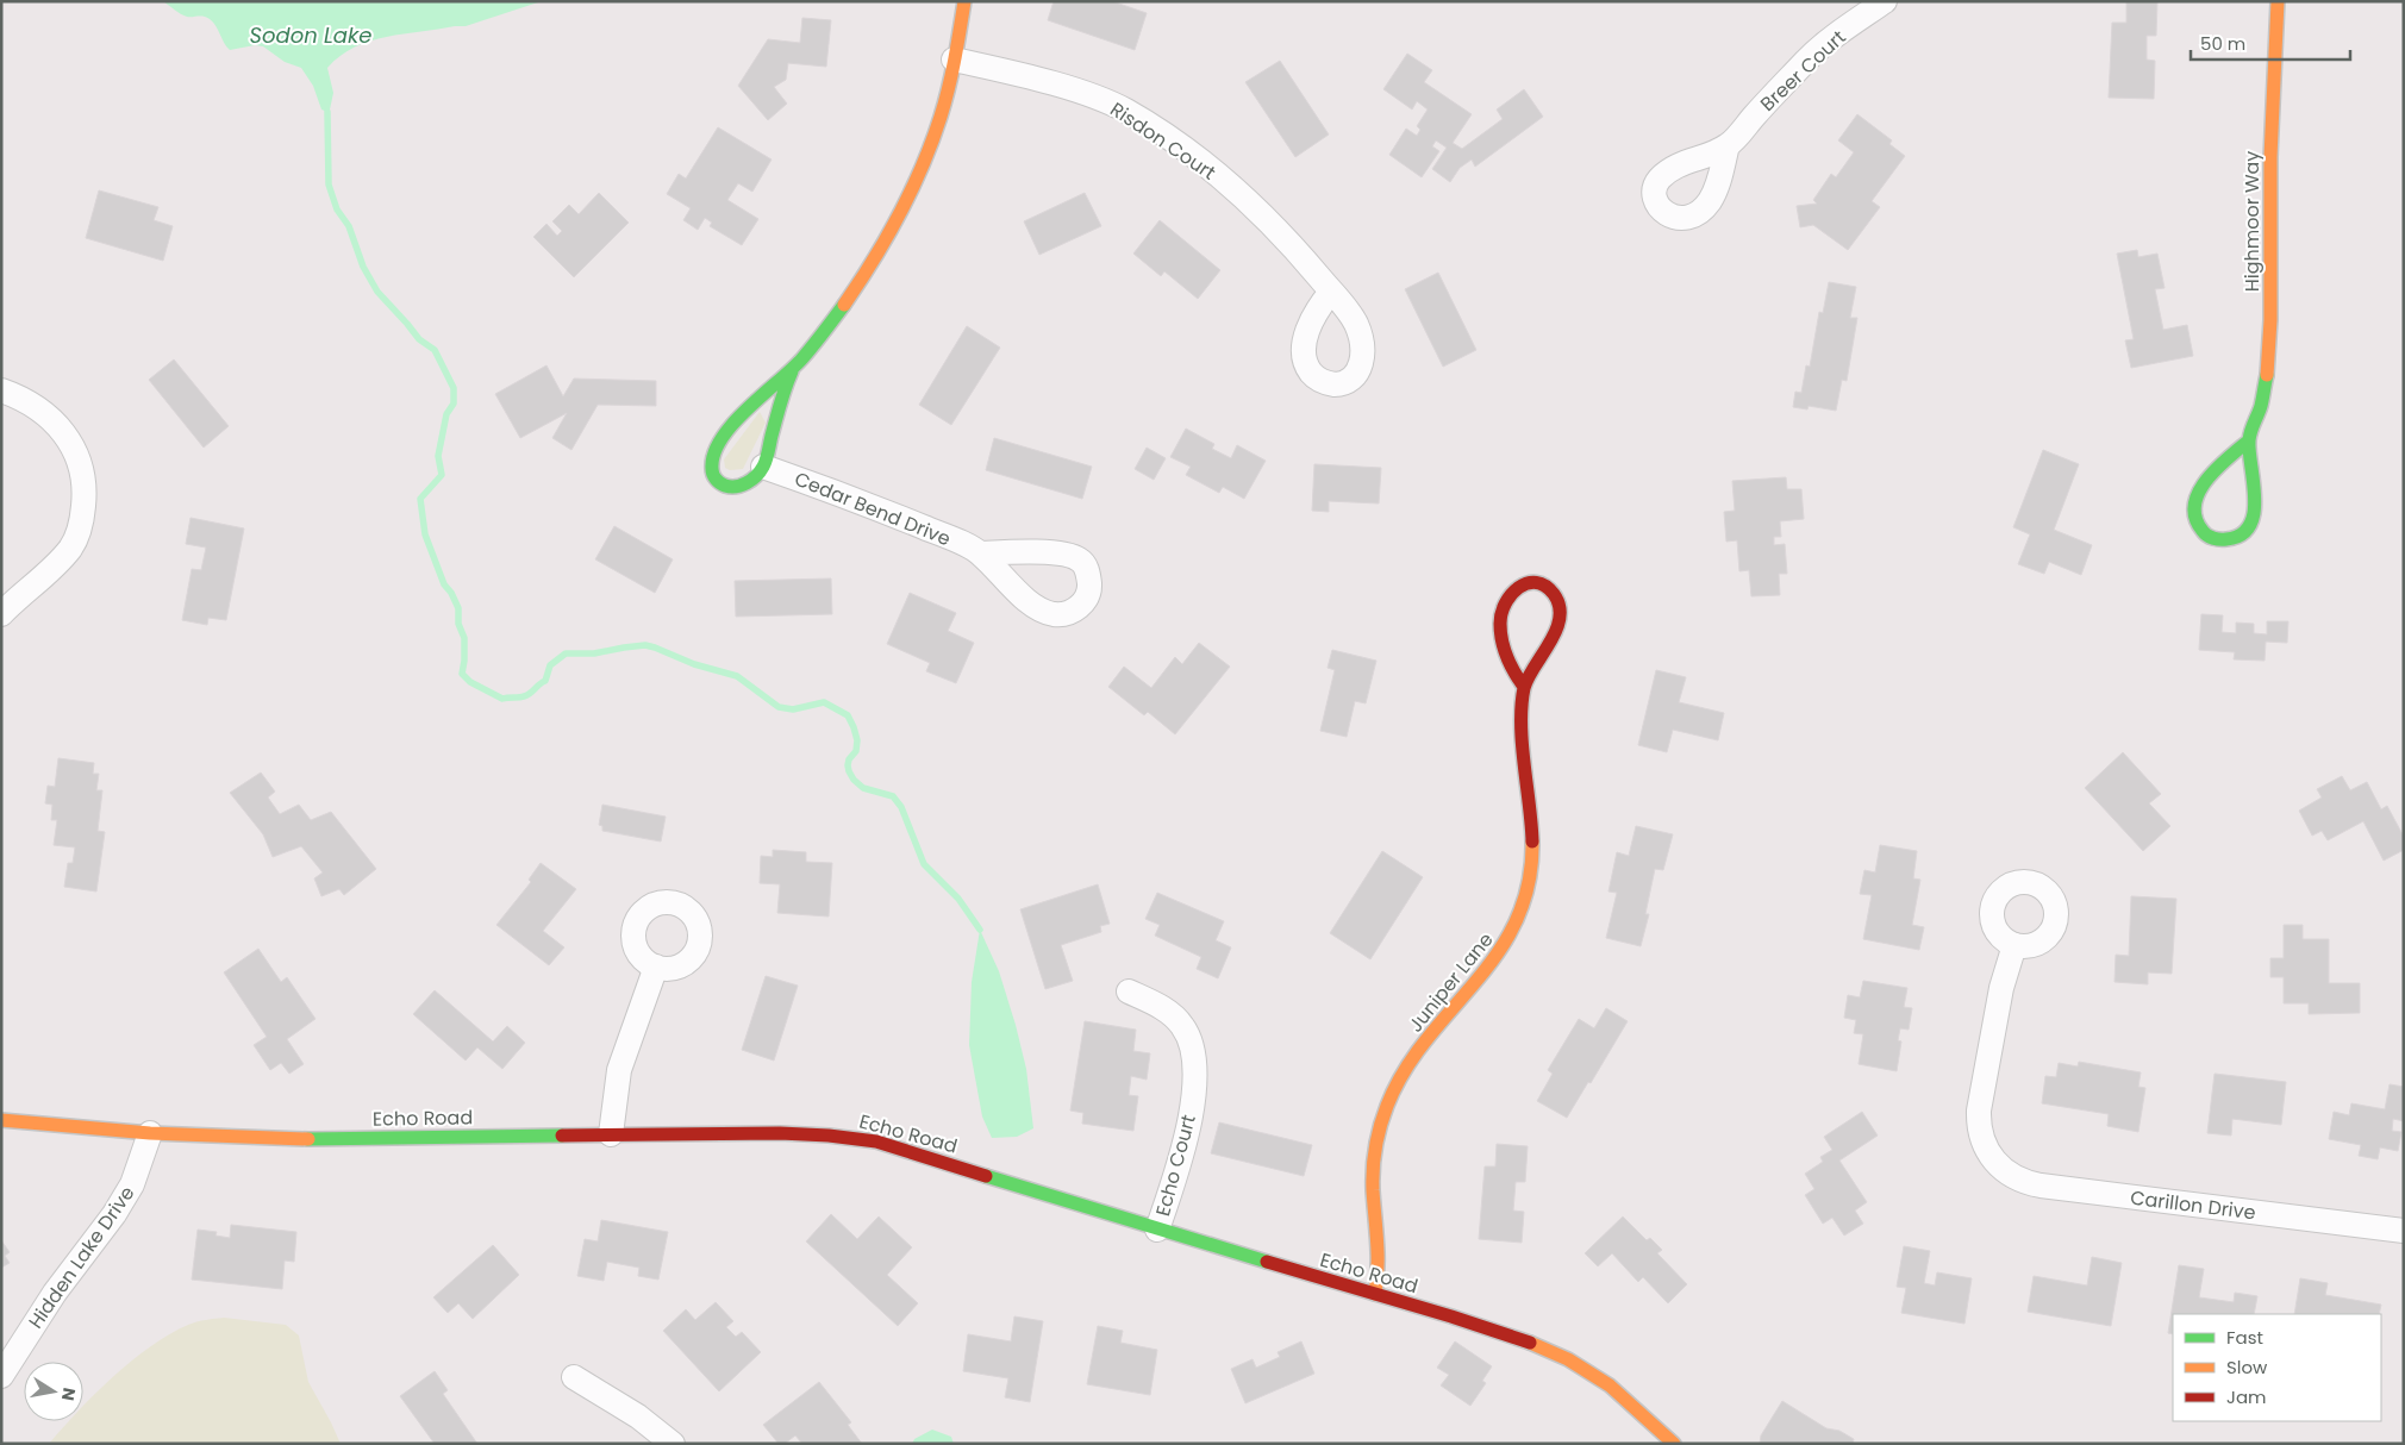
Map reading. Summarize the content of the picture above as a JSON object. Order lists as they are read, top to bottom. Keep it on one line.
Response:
{"streets":{"street":["Breer Court","Risdon Court","Highmoor Way","Cedar Bend Drive","Juniper Lane","Echo Road","Echo Court","Carillon Drive","Hidden Lake Drive"]},"crossings":[["Juniper Lane","Echo Road"],["Echo Road","Echo Court"],["Echo Road","Hidden Lake Drive"]],"water":["Sodon Lake"],"legend":["Fast","Slow","Jam"],"scale_bar":"50 m","north":"right"}
